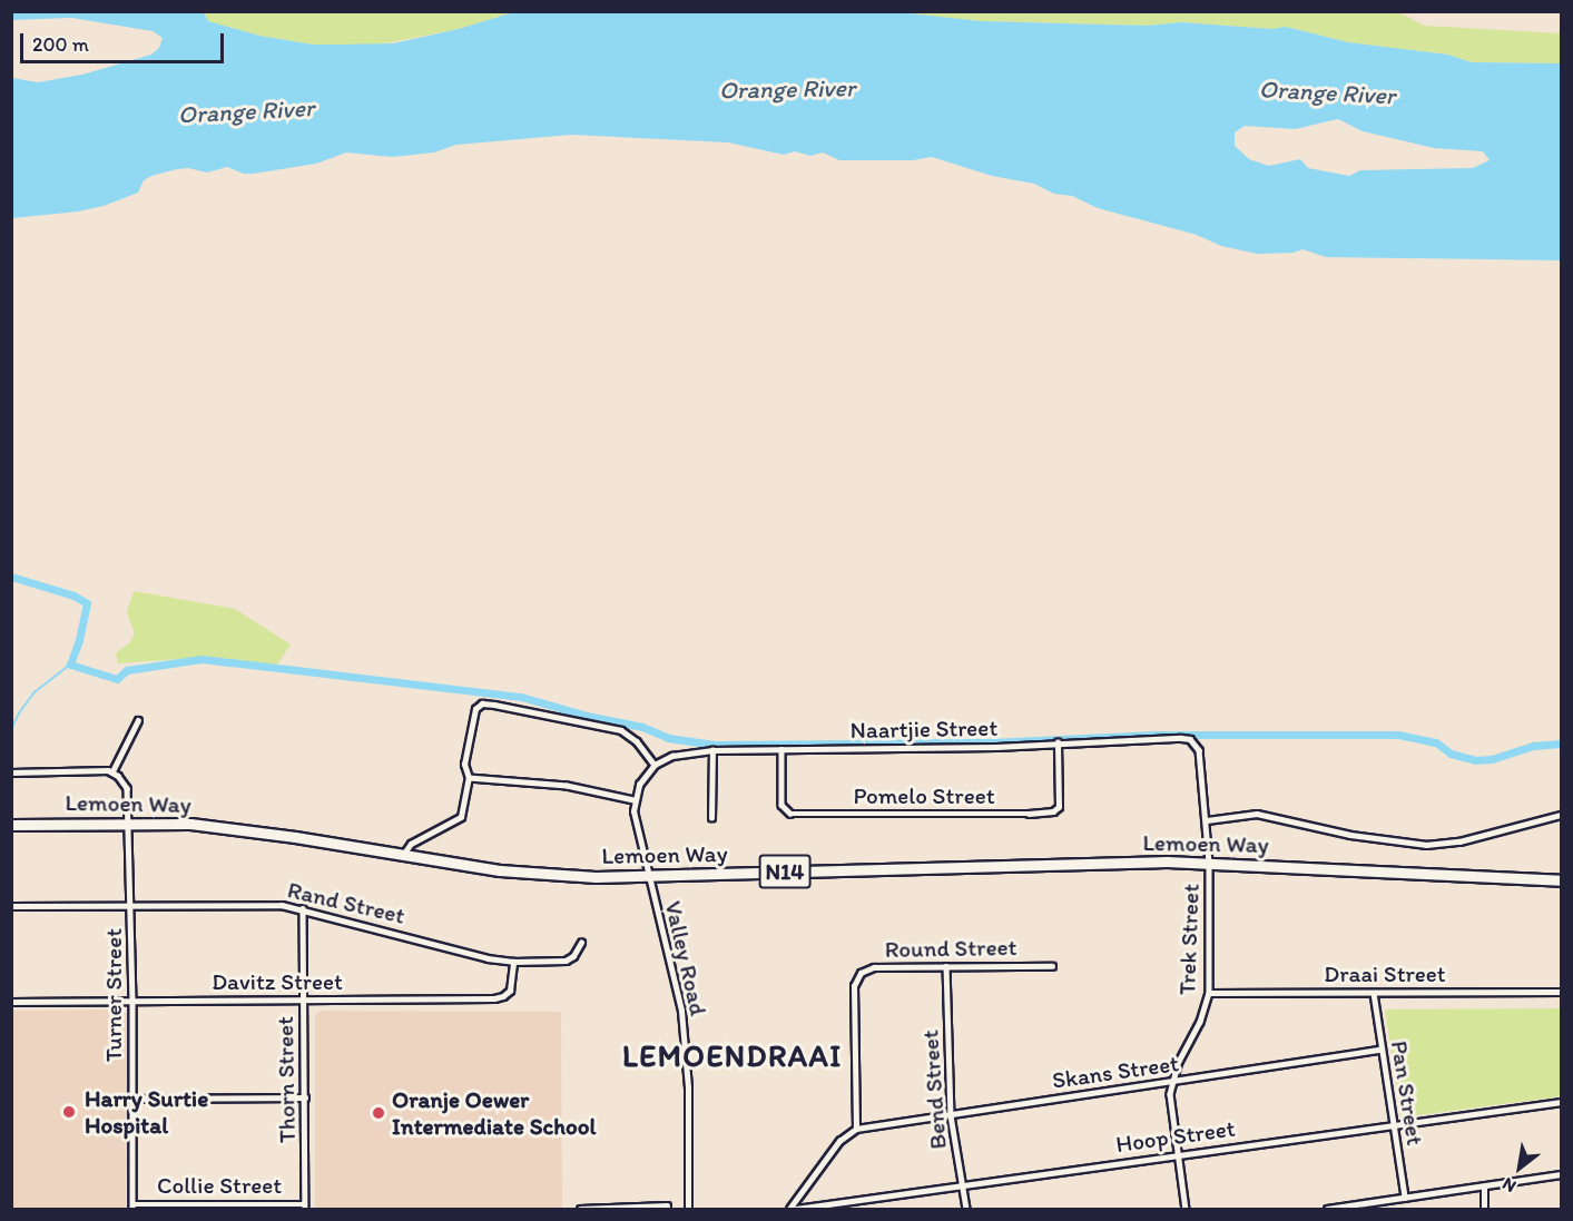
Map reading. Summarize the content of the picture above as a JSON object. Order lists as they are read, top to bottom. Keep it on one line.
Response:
{"streets":{"highway":["Lemoen Way","N14"],"street":["Naartjie Street","Pomelo Street","Rand Street","Trek Street","Round Street","Valley Road","Draai Street","Davitz Street","Turner Street","Skans Street","Thorn Street","Bend Street","Pan Street","Hoop Street","Collie Street"]},"crossings":[["Naartjie Street","Pomelo Street"],["Naartjie Street","Trek Street"],["Lemoen Way","Trek Street"],["Lemoen Way","Valley Road"],["Lemoen Way","Turner Street"],["Rand Street","Davitz Street"],["Rand Street","Turner Street"],["Rand Street","Thorn Street"],["Trek Street","Draai Street"],["Trek Street","Skans Street"],["Trek Street","Hoop Street"],["Round Street","Skans Street"],["Round Street","Bend Street"],["Draai Street","Pan Street"],["Davitz Street","Turner Street"],["Davitz Street","Thorn Street"],["Turner Street","Collie Street"],["Skans Street","Bend Street"],["Skans Street","Pan Street"],["Thorn Street","Collie Street"],["Bend Street","Hoop Street"],["Pan Street","Hoop Street"]],"districts":["LEMOENDRAAI"],"water":["Orange River"],"places":["Harry Surtie Hospital","Oranje Oewer Intermediate School"],"scale_bar":"200 m","north":"bottom left"}
